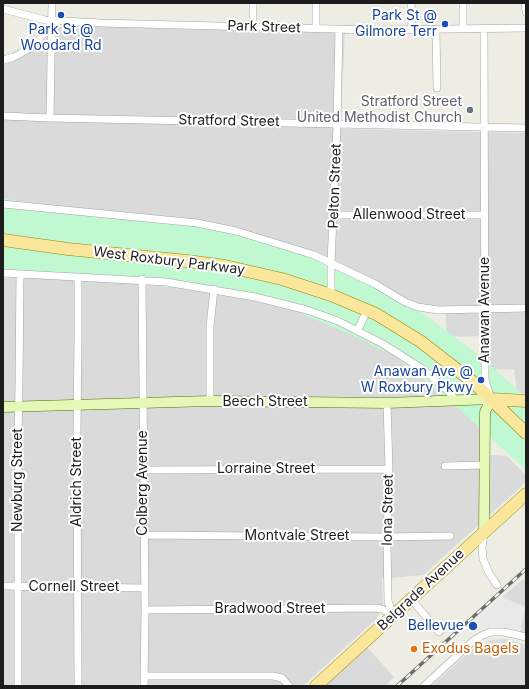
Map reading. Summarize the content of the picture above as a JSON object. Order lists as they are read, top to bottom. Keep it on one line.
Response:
{"streets":{"main road":["West Roxbury Parkway","Beech Street","Belgrade Avenue"],"street":["Park Street","Stratford Street","Pelton Street","Allenwood Street","Anawan Avenue","Lorraine Street","Newburg Street","Aldrich Street","Colberg Avenue","Iona Street","Montvale Street","Cornell Street","Bradwood Street"]},"crossings":[["Park Street","Pelton Street"],["Park Street","Anawan Avenue"],["Stratford Street","Pelton Street"],["Stratford Street","Anawan Avenue"],["Pelton Street","Allenwood Street"],["Pelton Street","West Roxbury Parkway"],["Allenwood Street","Anawan Avenue"],["West Roxbury Parkway","Anawan Avenue"],["West Roxbury Parkway","Beech Street"],["West Roxbury Parkway","Newburg Street"],["West Roxbury Parkway","Aldrich Street"],["West Roxbury Parkway","Colberg Avenue"],["Anawan Avenue","Beech Street"],["Beech Street","Newburg Street"],["Beech Street","Aldrich Street"],["Beech Street","Colberg Avenue"],["Beech Street","Iona Street"],["Lorraine Street","Colberg Avenue"],["Lorraine Street","Iona Street"],["Newburg Street","Cornell Street"],["Aldrich Street","Cornell Street"],["Colberg Avenue","Montvale Street"],["Colberg Avenue","Cornell Street"],["Colberg Avenue","Bradwood Street"],["Iona Street","Montvale Street"],["Iona Street","Belgrade Avenue"],["Iona Street","Bradwood Street"],["Belgrade Avenue","Bradwood Street"]],"places":["Park St @ Woodard Rd","Park St @ Gilmore Terr","Stratford Street United Methodist Church","Anawan Ave @ W Roxbury Pkwy","Bellevue","Exodus Bagels"]}
